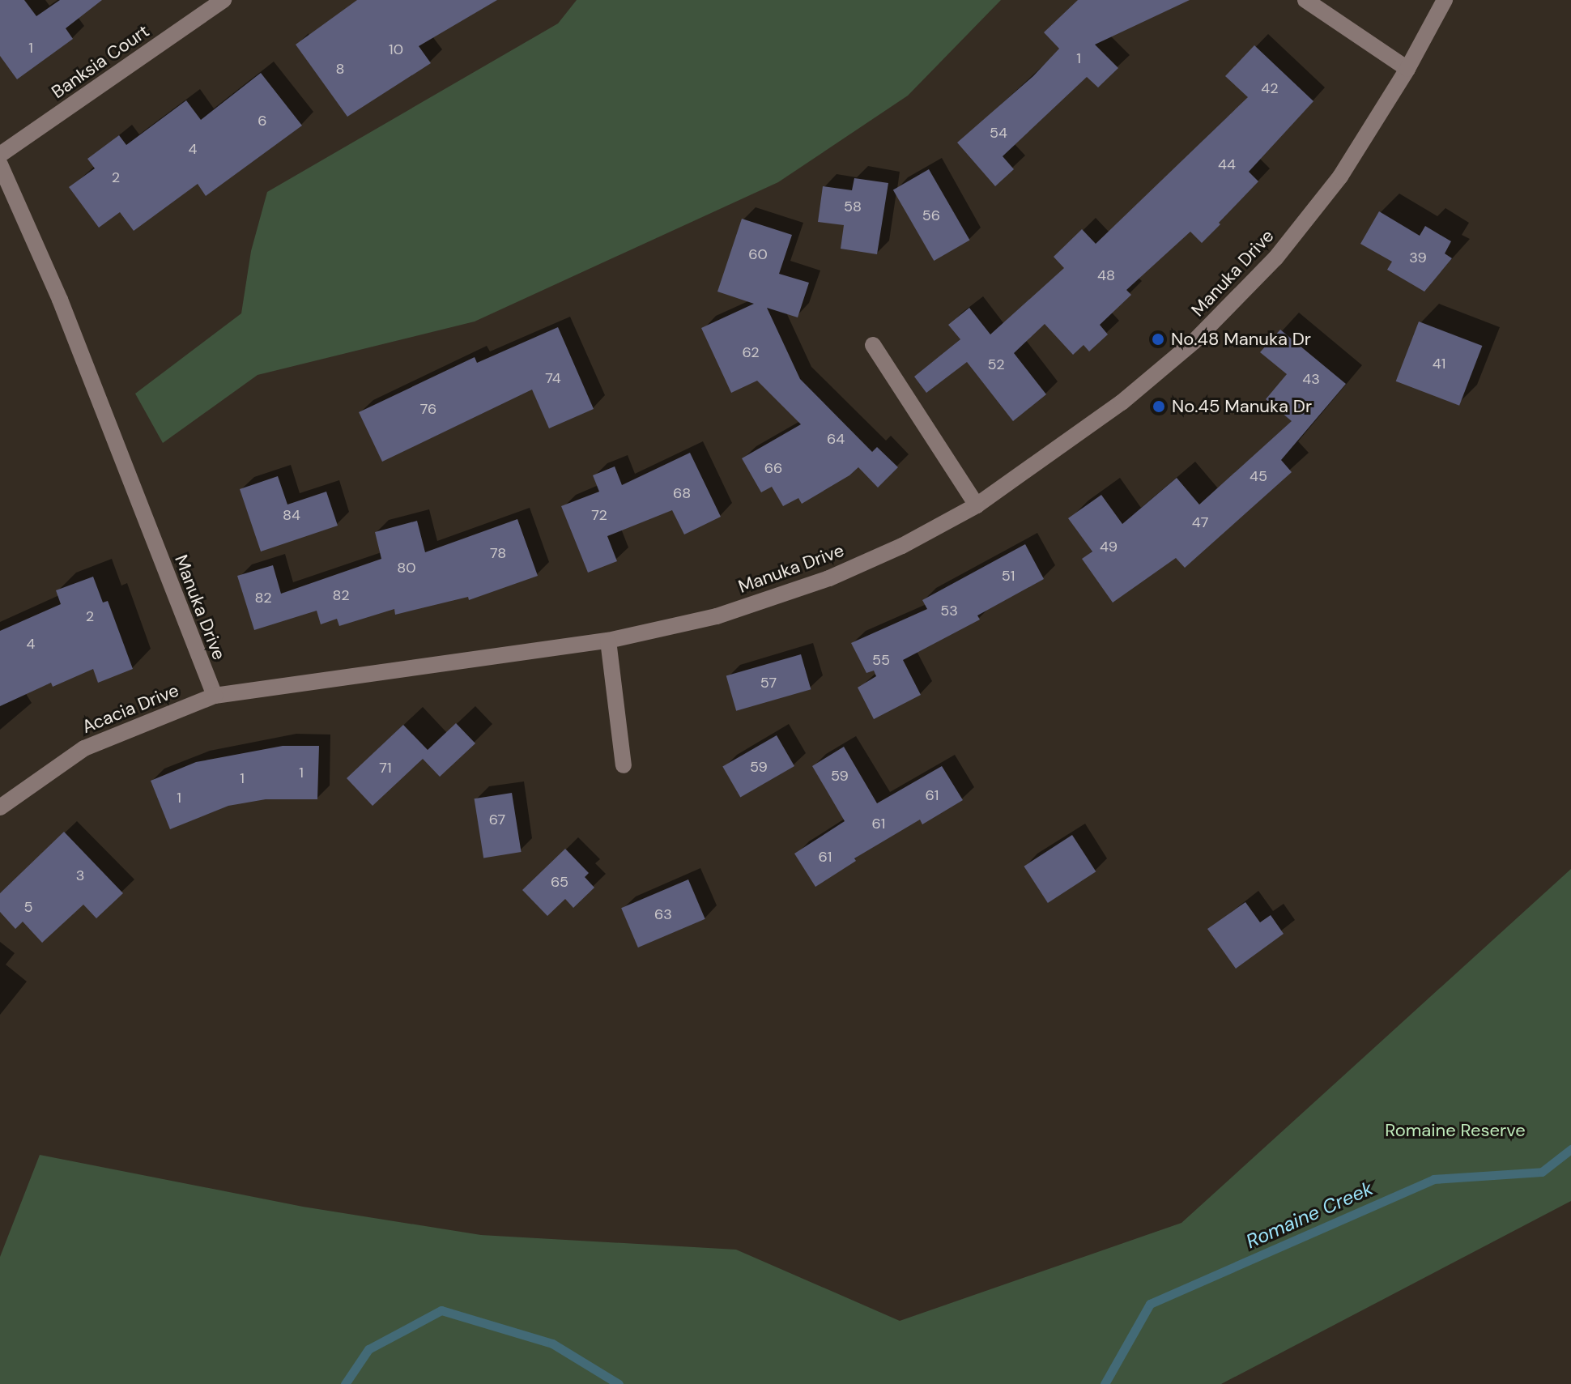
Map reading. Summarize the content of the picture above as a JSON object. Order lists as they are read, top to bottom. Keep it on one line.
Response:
{"streets":{"street":["Banksia Court","Manuka Drive","Acacia Drive"]},"crossings":[["Manuka Drive","Acacia Drive"]],"water":["Romaine Creek"],"parks":["Romaine Reserve"],"places":["No.48 Manuka Dr","No.45 Manuka Dr"],"house_numbers":["1","10","1","8","42","6","54","4","44","2","58","56","60","39","48","62","41","52","74","43","76","64","66","45","68","84","72","47","49","78","80","51","82","82","53","2","4","55","57","59","71","1","59","1","61","1","67","61","61","3","65","5","63"]}
